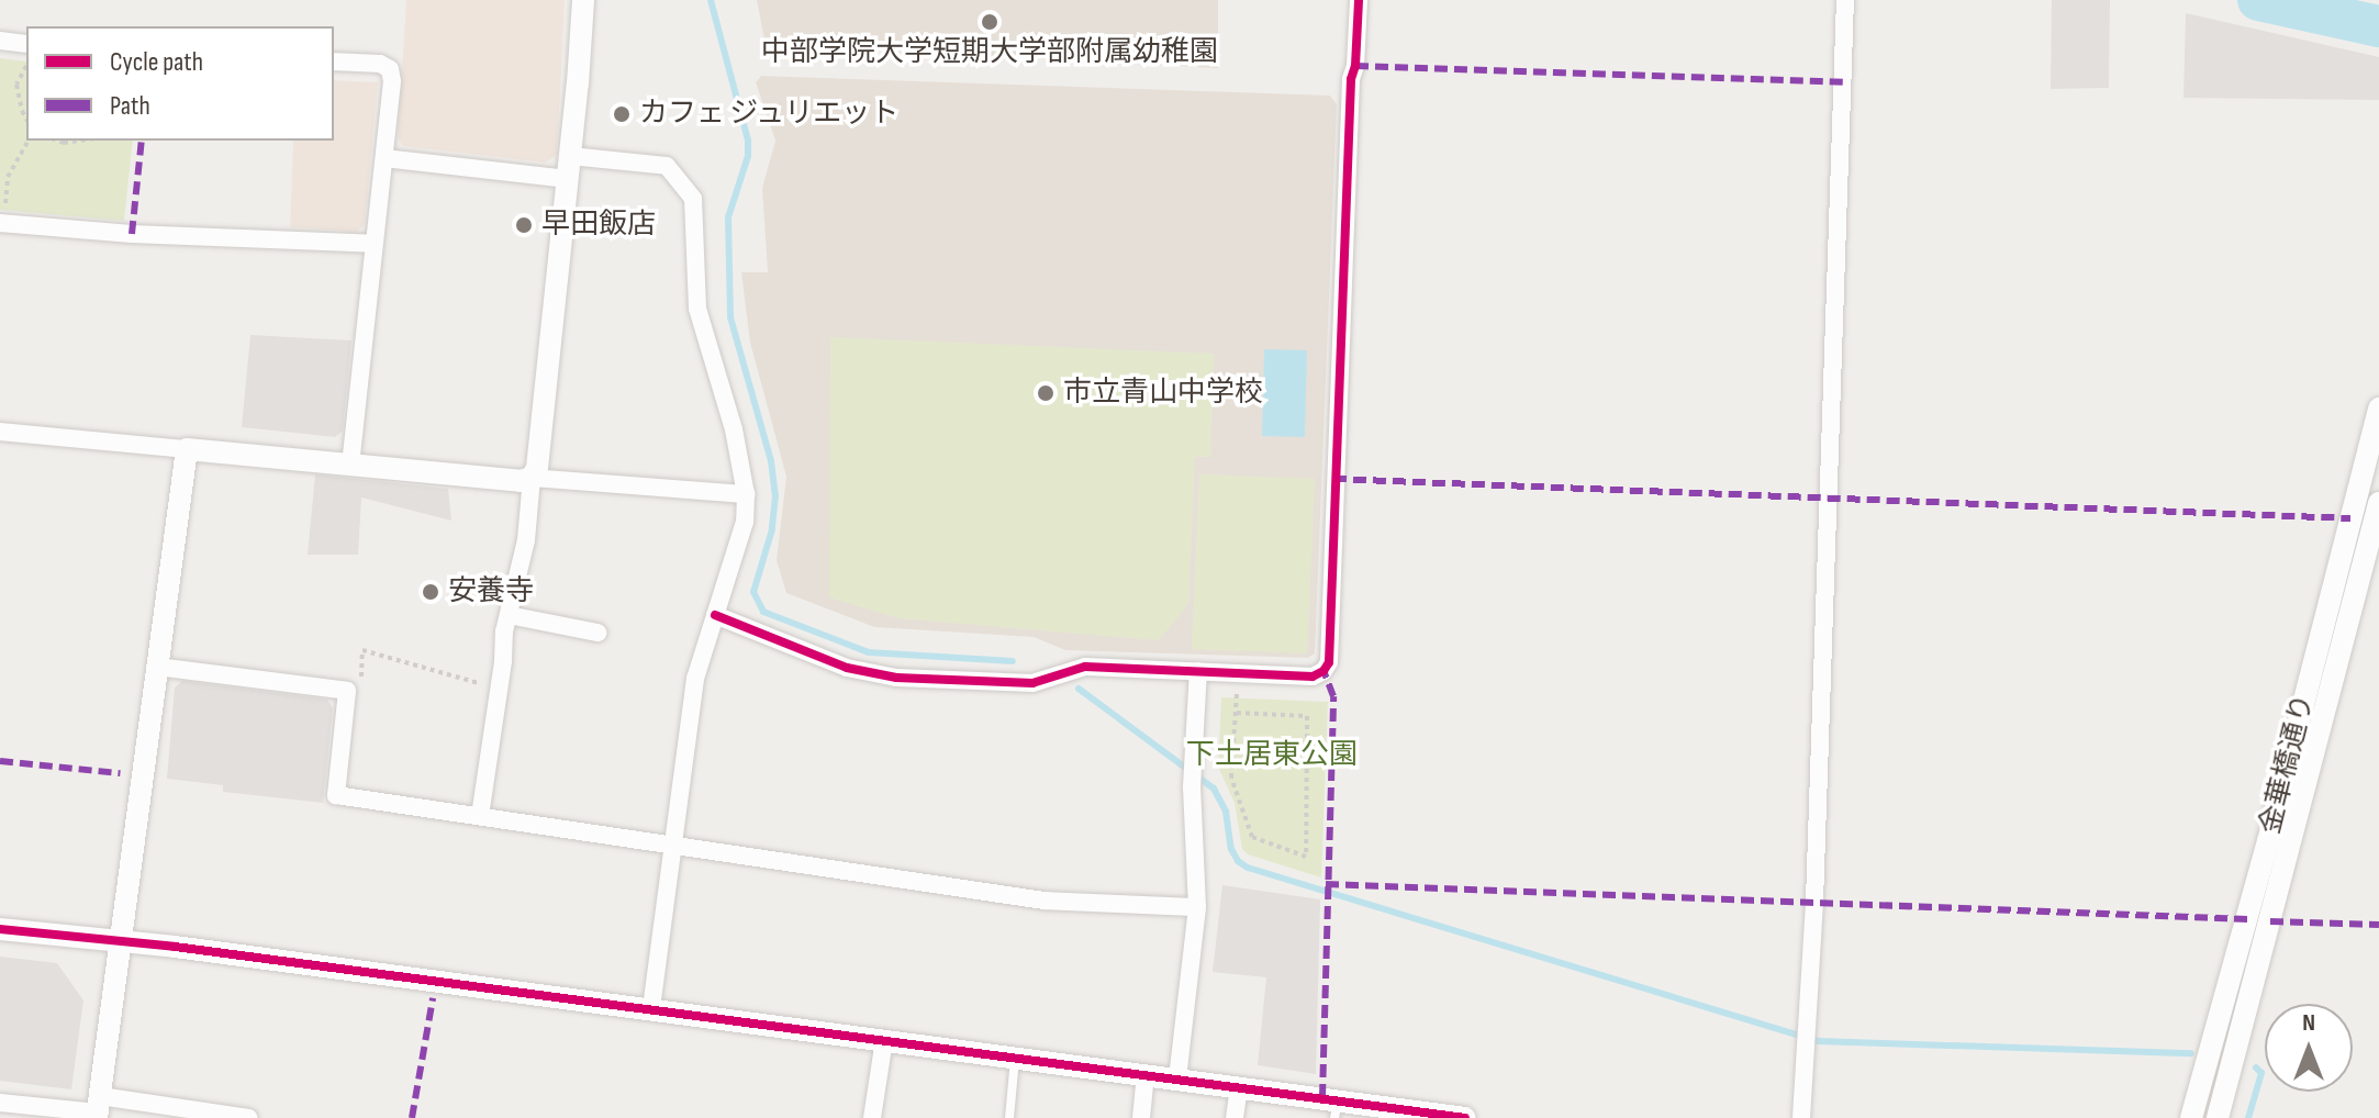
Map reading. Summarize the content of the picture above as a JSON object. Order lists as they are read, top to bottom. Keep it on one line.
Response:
{"streets":{"street":["金華橋通り"]},"parks":["下土居東公園"],"places":["中部学院大学短期大学部附属幼稚園","カフェ ジュリエット","早田飯店","市立青山中学校","安養寺"],"legend":["Cycle path","Path"],"north":"top"}
